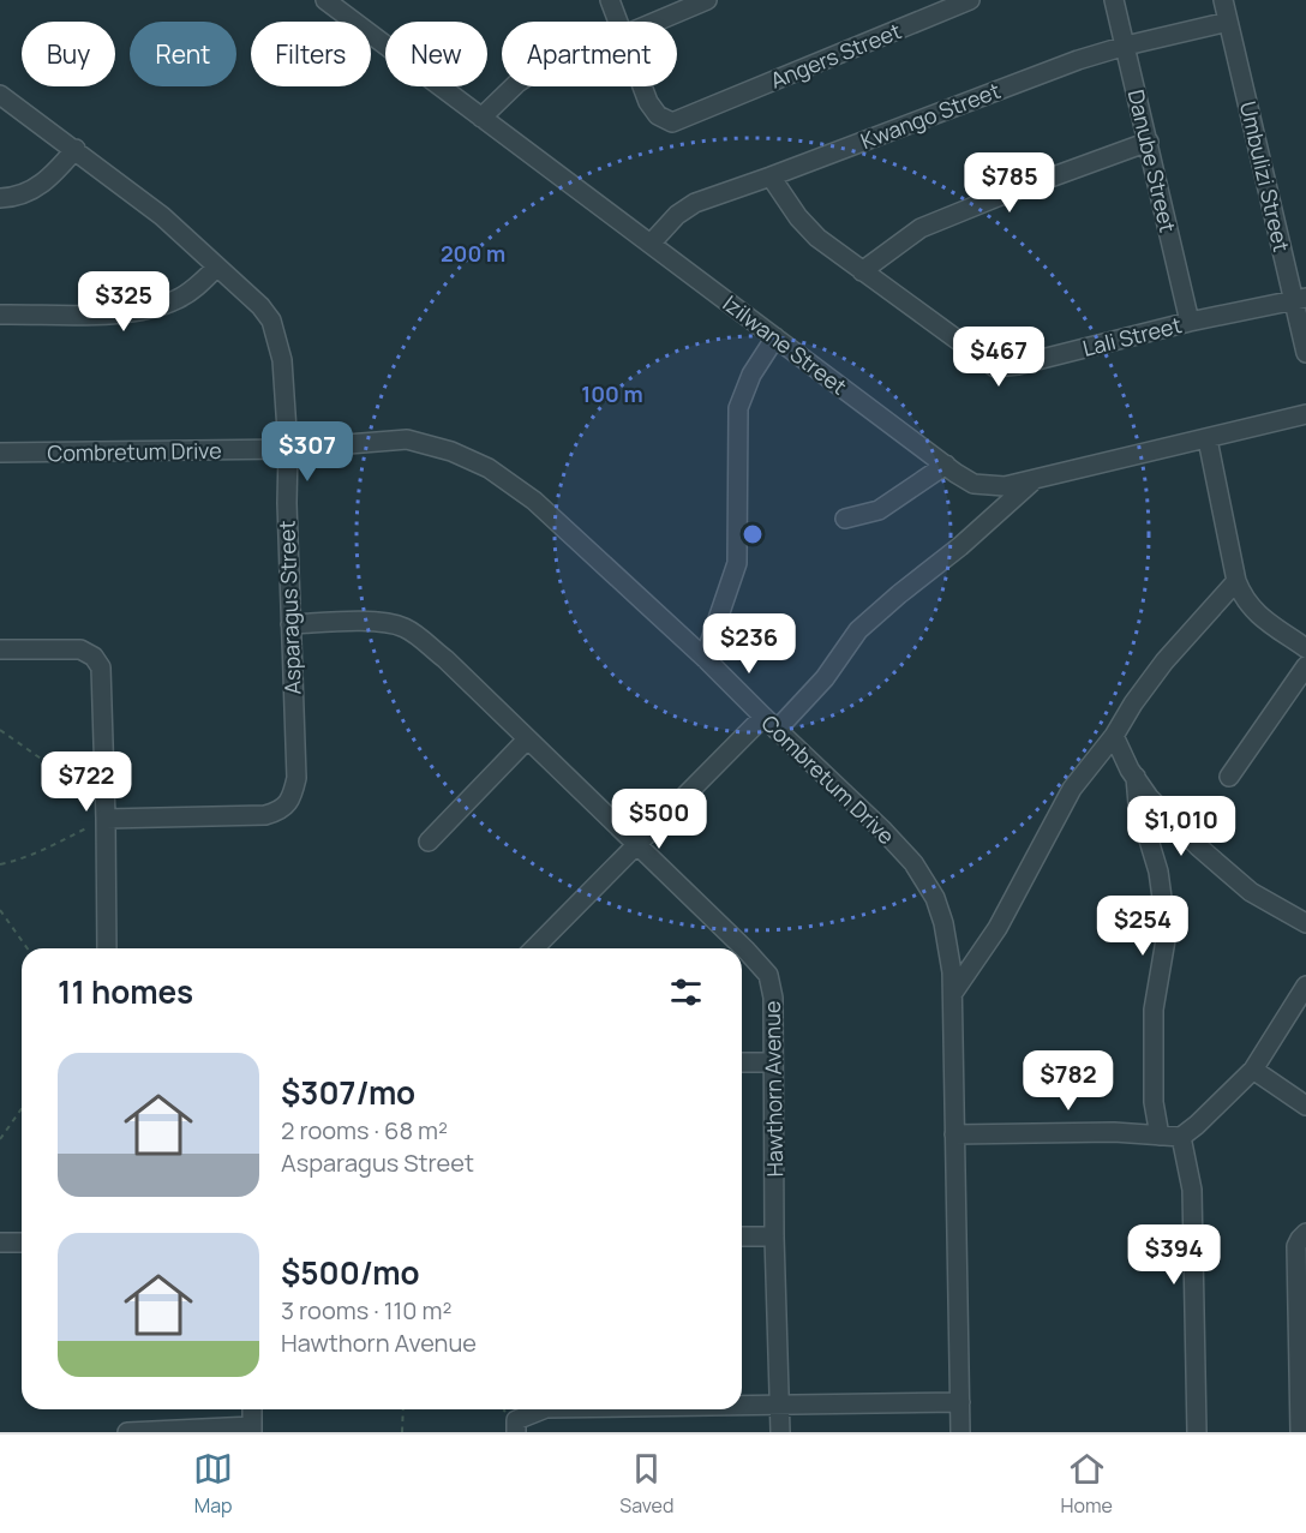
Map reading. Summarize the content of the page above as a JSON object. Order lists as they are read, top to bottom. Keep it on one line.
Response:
{"streets":{"street":["Angers Street","Kwango Street","Danube Street","Umbulizi Street","Lali Street","Izilwane Street","Combretum Drive","Asparagus Street","Hawthorn Avenue"]},"crossings":[["Kwango Street","Danube Street"],["Kwango Street","Umbulizi Street"],["Kwango Street","Lali Street"],["Kwango Street","Izilwane Street"],["Danube Street","Lali Street"],["Umbulizi Street","Lali Street"],["Combretum Drive","Asparagus Street"],["Asparagus Street","Hawthorn Avenue"]],"page":{"chip":["Buy","Rent","Filters","New","Apartment"],"price":["$785","$325","$467","$307","$236","$722","$500","$1,010","$254","$782","$394"],"heading":"11 homes","list":[{"name":"$307/mo","note":"2 rooms · 68 m² · Asparagus Street"},{"name":"$500/mo","note":"3 rooms · 110 m² · Hawthorn Avenue"}],"tabs":["Map","Saved","Home"]},"rings":["200 m","100 m"]}
